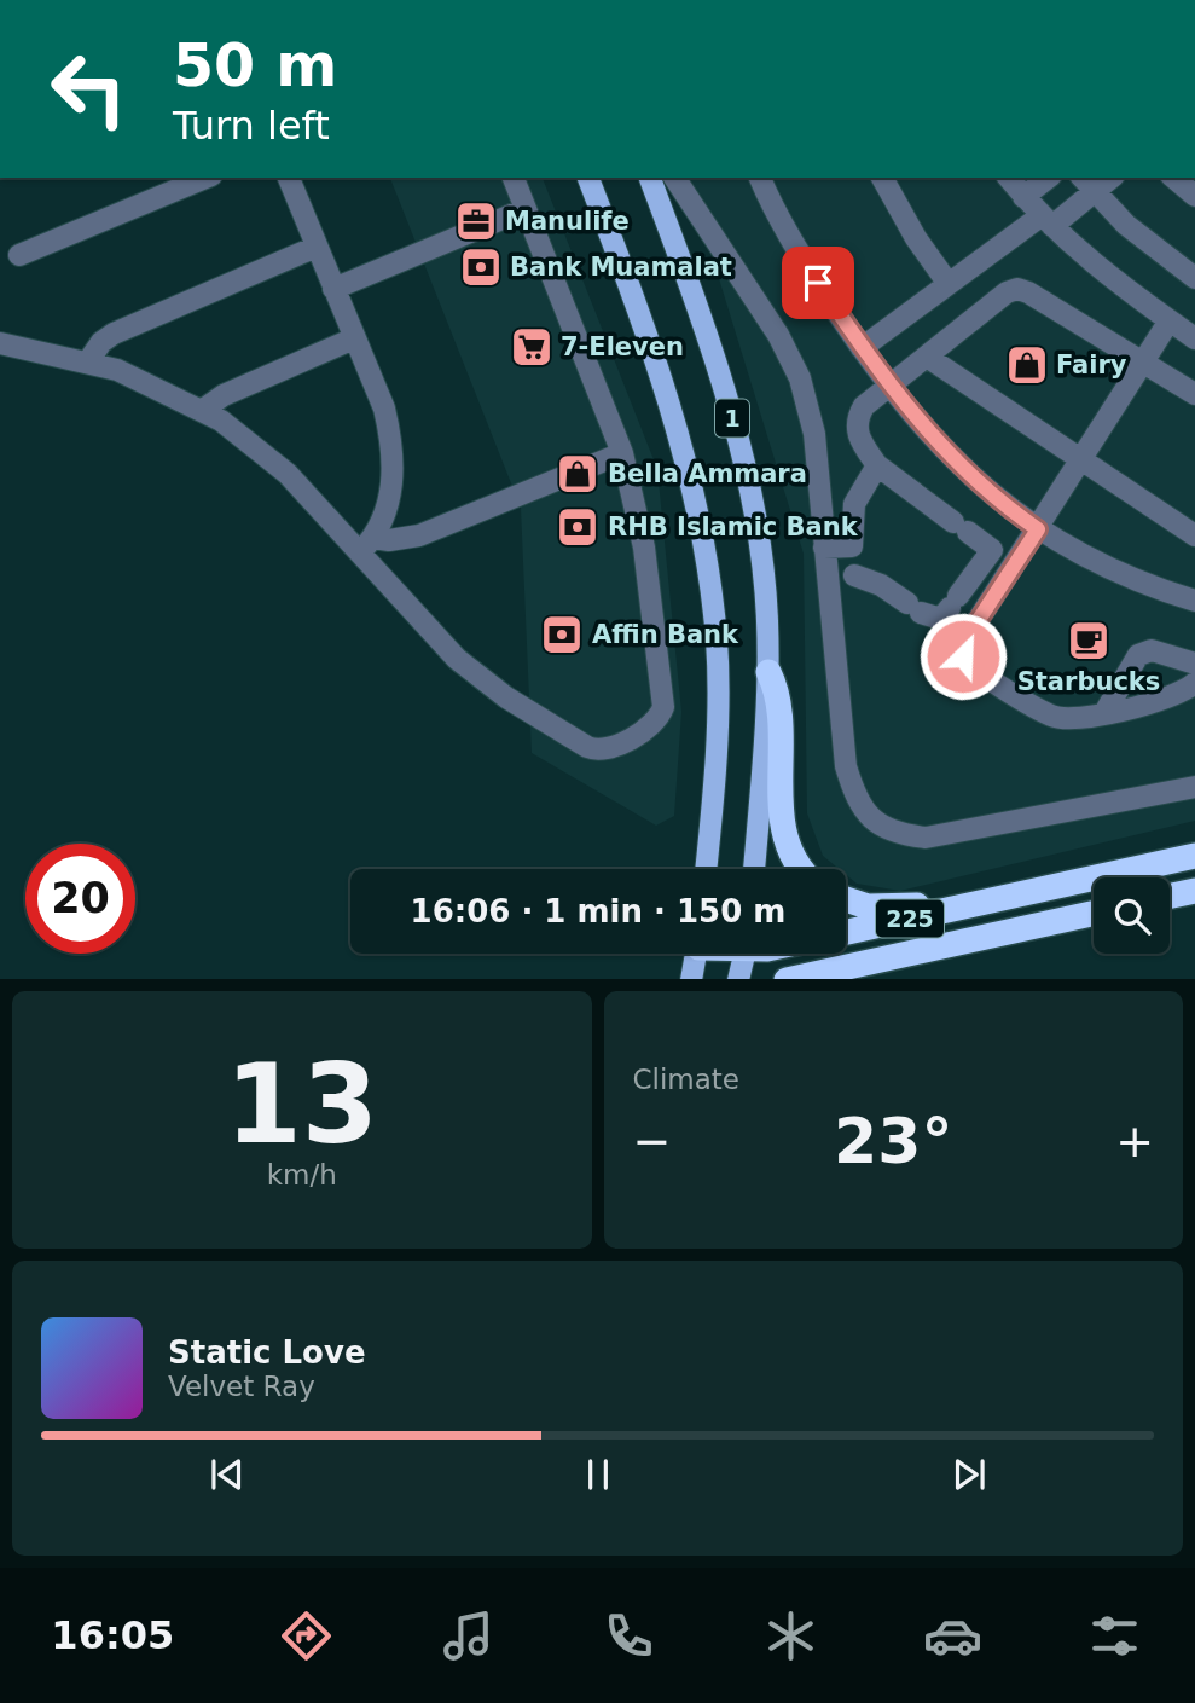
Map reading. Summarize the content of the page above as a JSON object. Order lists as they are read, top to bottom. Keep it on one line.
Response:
{"streets":{"highway":["225"],"main road":["1"]},"places":{"office":["Manulife"],"bank":["Bank Muamalat","RHB Islamic Bank","Affin Bank"],"supermarket":["7-Eleven"],"shop":["Fairy","Bella Ammara"],"cafe":["Starbucks"]},"page":{"turn":["50 m","Turn left"],"limit":"20","trip":"16:06 · 1 min · 150 m","tile":[["13","km/h"],"Climate"],"heat":["−","23°","+"],"song":["Static Love","Velvet Ray"],"tabs":"16:05"}}
